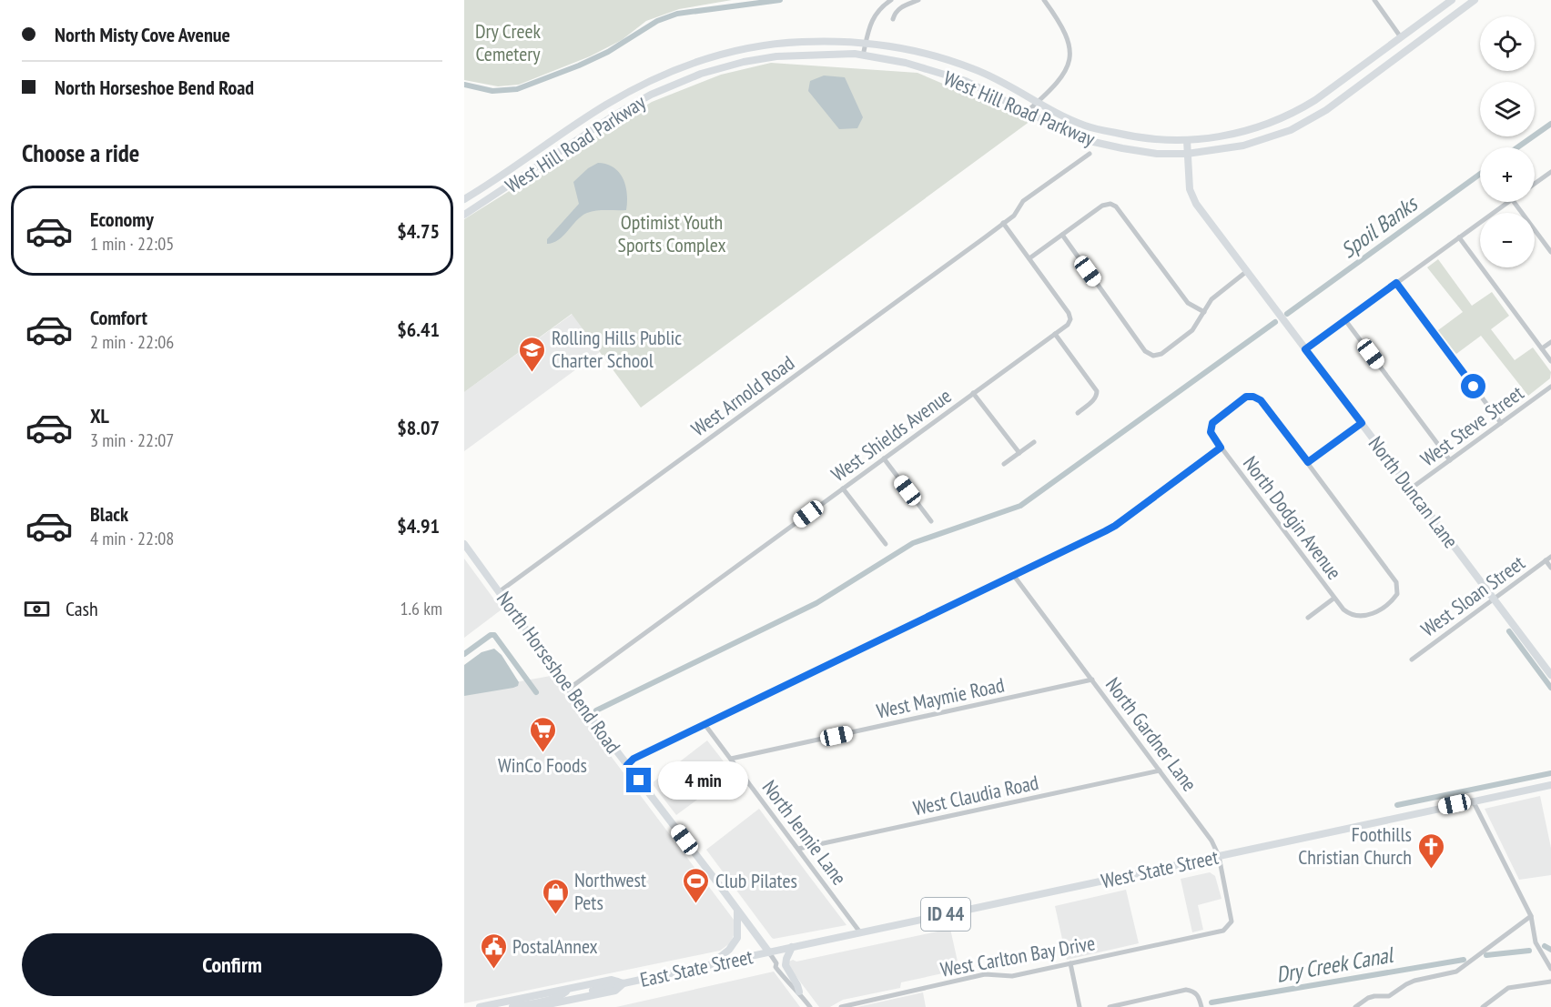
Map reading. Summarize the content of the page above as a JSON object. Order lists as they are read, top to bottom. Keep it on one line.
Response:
{"streets":{"main road":["West State Street","ID 44","East State Street"],"street":["West Hill Road Parkway","West Arnold Road","West Steve Street","West Shields Avenue","North Duncan Lane","North Dodgin Avenue","West Sloan Street","North Horseshoe Bend Road","West Maymie Road","North Gardner Lane","West Claudia Road","North Jennie Lane","West Carlton Bay Drive"]},"crossings":[["West Hill Road Parkway","North Duncan Lane"],["West Arnold Road","North Horseshoe Bend Road"],["West Steve Street","North Duncan Lane"],["West Shields Avenue","North Horseshoe Bend Road"],["North Duncan Lane","West Sloan Street"],["North Horseshoe Bend Road","West State Street"],["North Horseshoe Bend Road","East State Street"],["West Maymie Road","North Gardner Lane"],["West Maymie Road","North Jennie Lane"],["North Gardner Lane","West Claudia Road"],["North Gardner Lane","West State Street"],["North Gardner Lane","West Carlton Bay Drive"],["West Claudia Road","North Jennie Lane"],["North Jennie Lane","West State Street"],["West State Street","East State Street"]],"water":["Spoil Banks","Dry Creek Canal"],"parks":["Dry Creek Cemetery","Optimist Youth Sports Complex"],"places":{"school or university":["Rolling Hills Public Charter School"],"supermarket":["WinCo Foods"],"church":["Foothills Christian Church"],"sports":["Club Pilates"],"shop":["Northwest Pets"],"public building":["PostalAnnex"]},"page":{"banner":["North Misty Cove Avenue","North Horseshoe Bend Road"],"map_buttons":["+","−"],"heading":"Choose a ride","list":[{"name":"Economy","note":"1 min · 22:05","value":"$4.75"},{"name":"Comfort","note":"2 min · 22:06","value":"$6.41"},{"name":"XL","note":"3 min · 22:07","value":"$8.07"},{"name":"Black","note":"4 min · 22:08","value":"$4.91"}],"pay":["Cash","1.6 km"],"bubble":"4 min","buttons":"Confirm"}}
